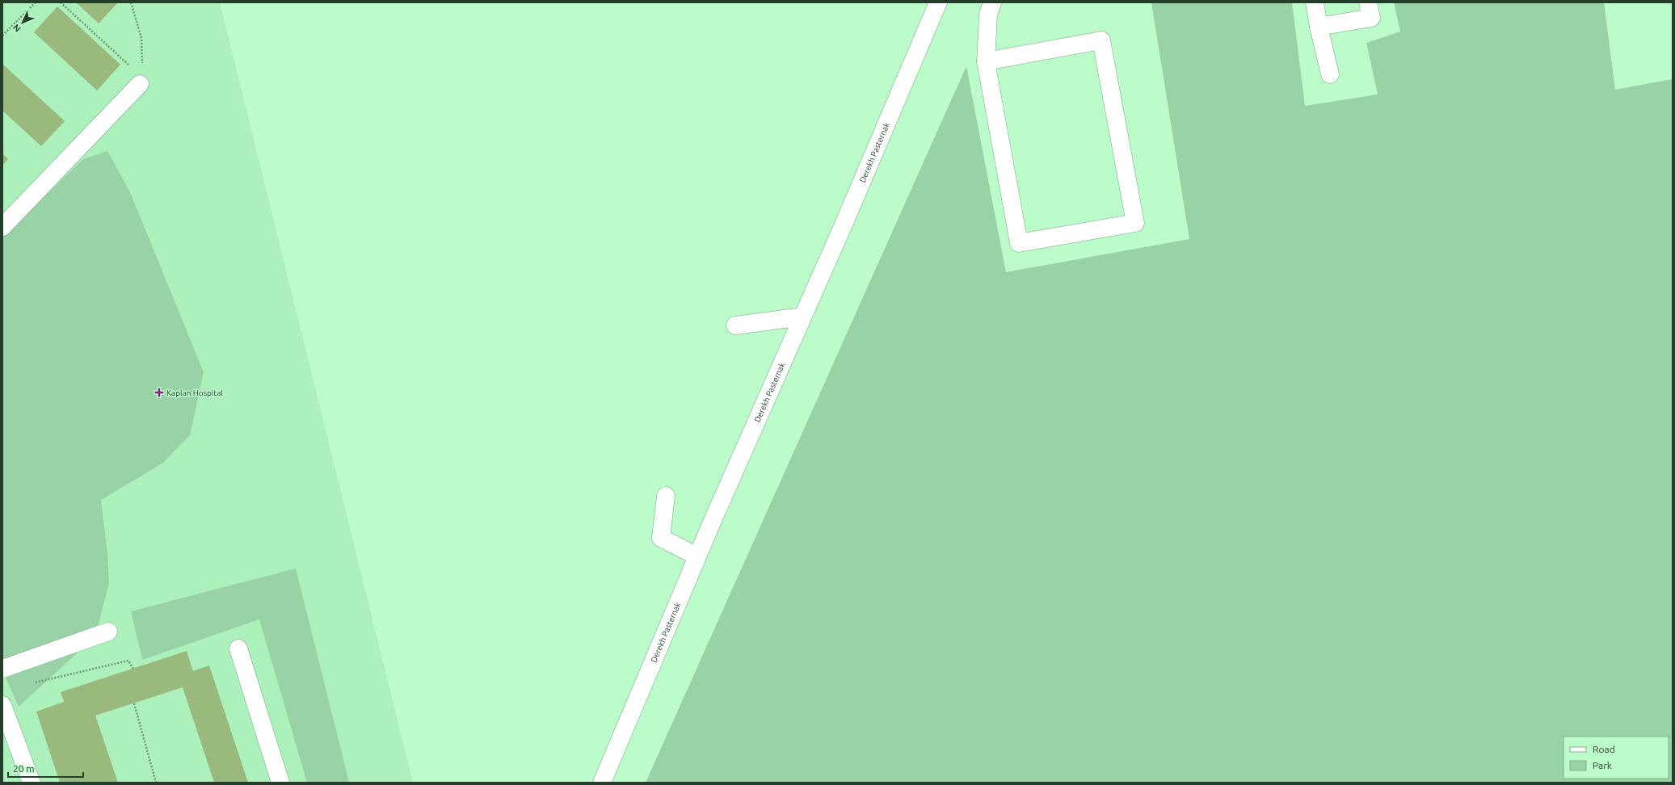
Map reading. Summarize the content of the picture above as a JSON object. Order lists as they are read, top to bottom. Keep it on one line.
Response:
{"streets":{"street":["Derekh Pasternak"]},"places":{"health":["Kaplan Hospital"]},"legend":["Road","Park"],"scale_bar":"20 m","north":"bottom left"}
